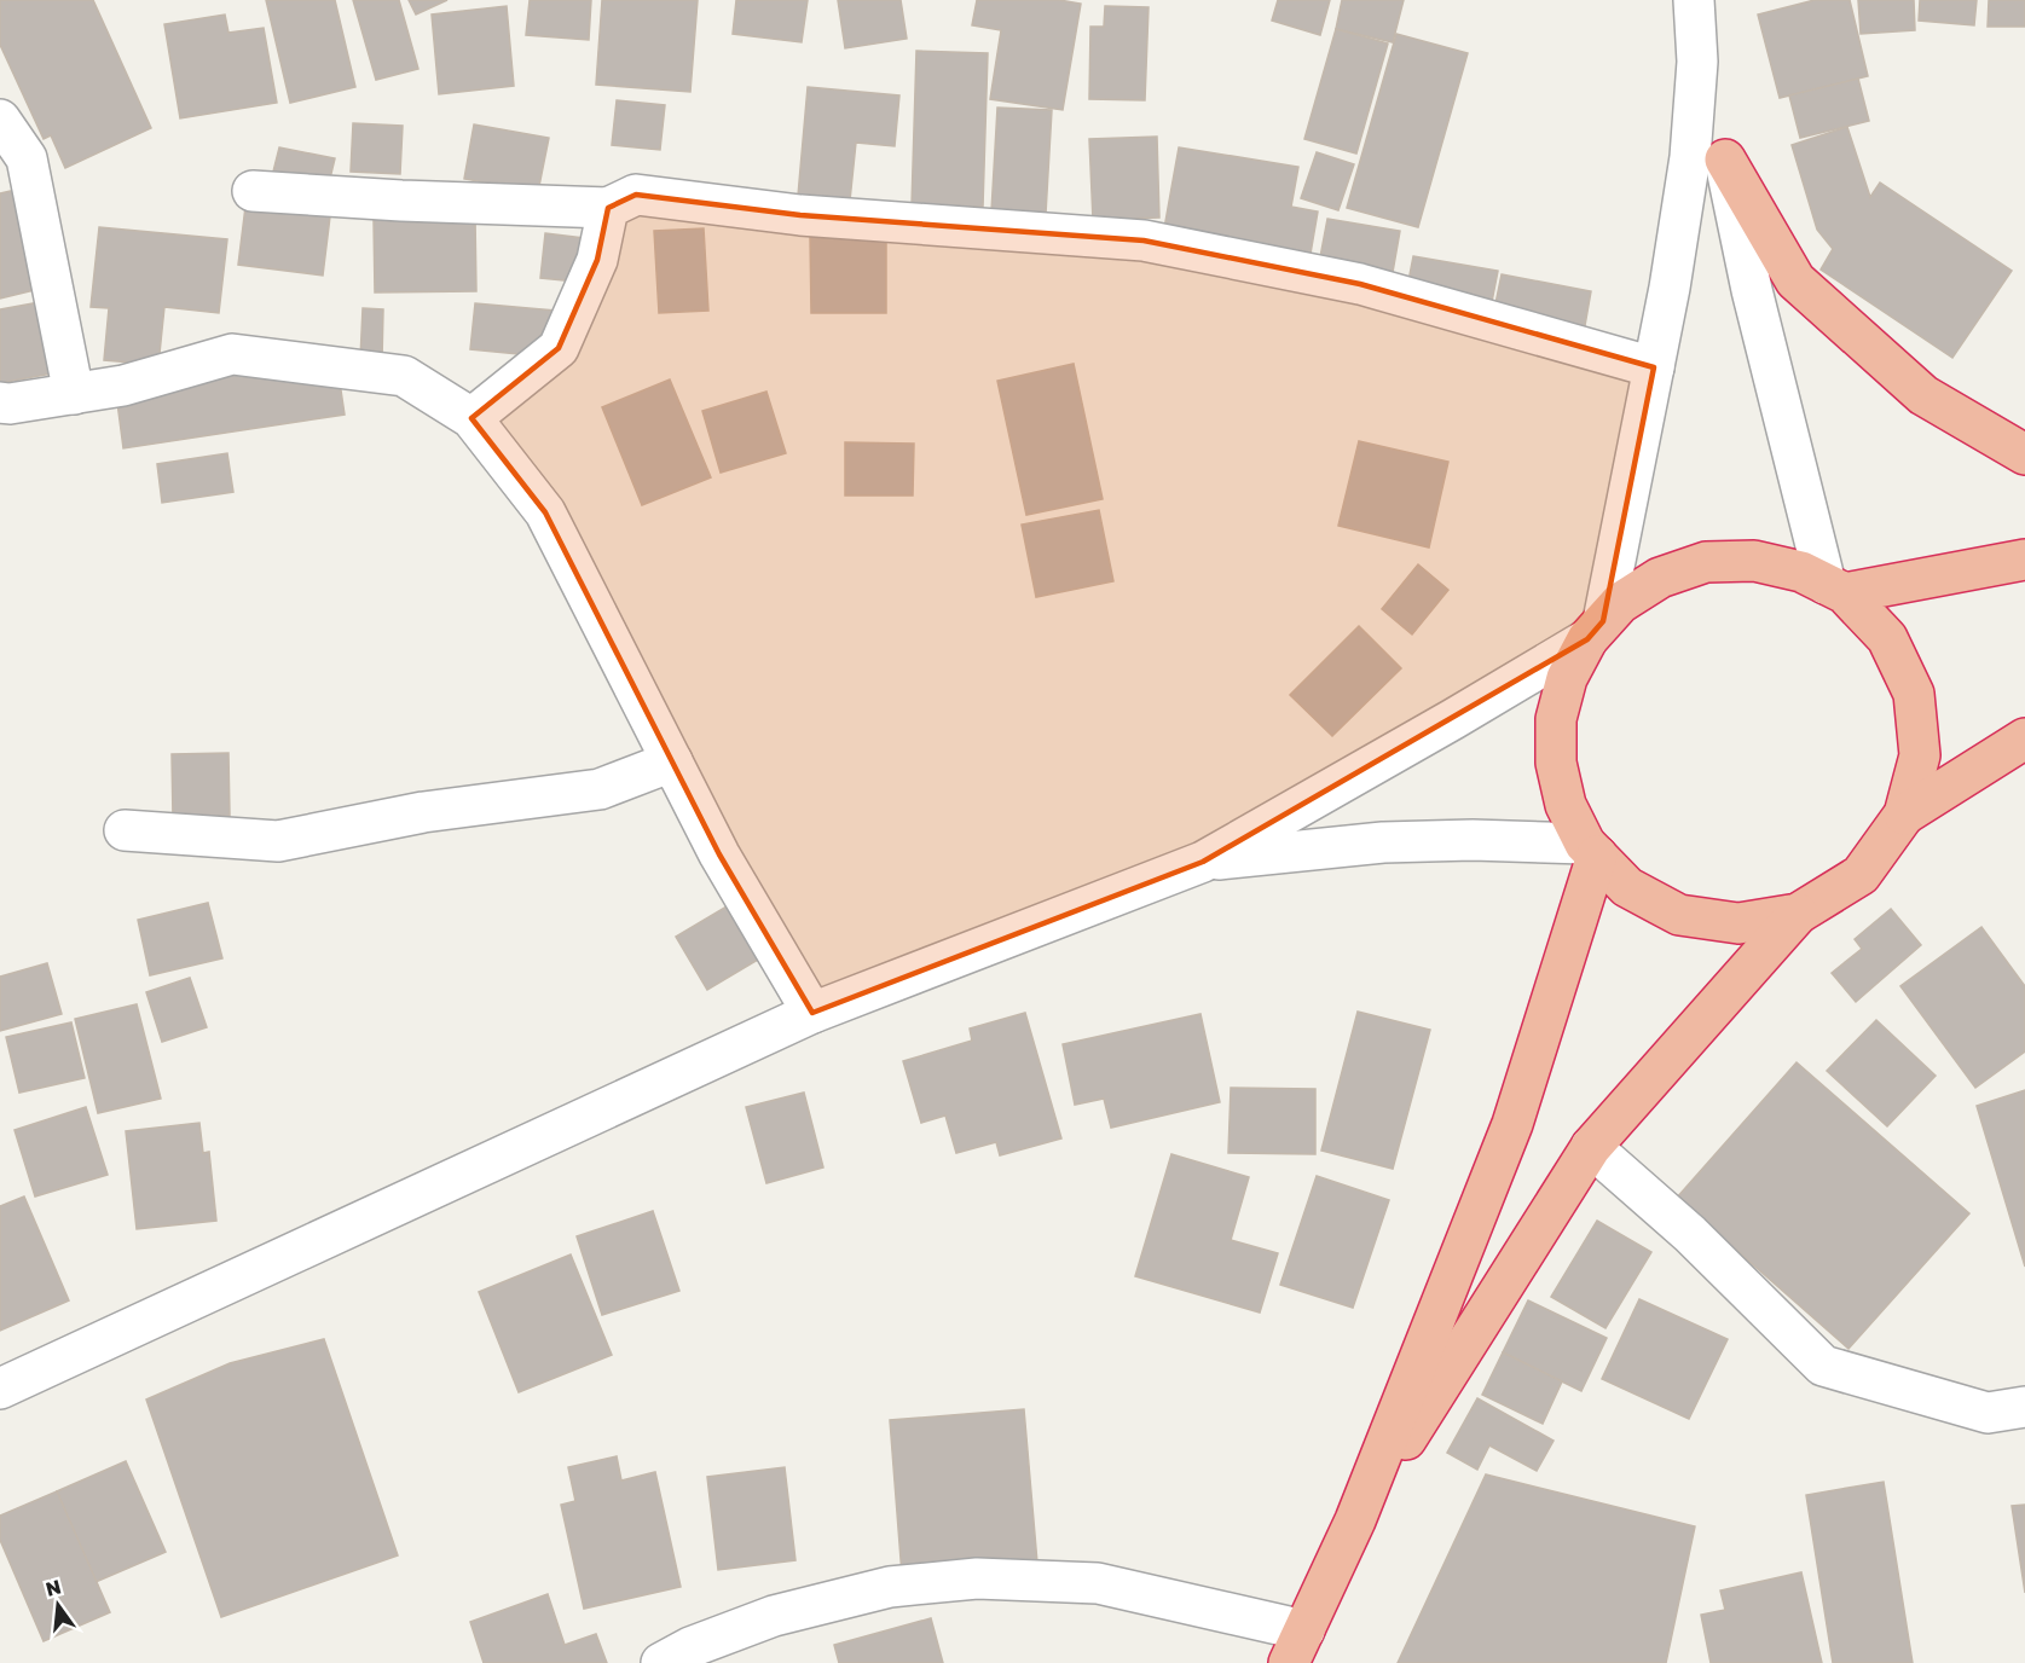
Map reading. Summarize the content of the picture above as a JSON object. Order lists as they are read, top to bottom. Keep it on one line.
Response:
{"north":"top"}
